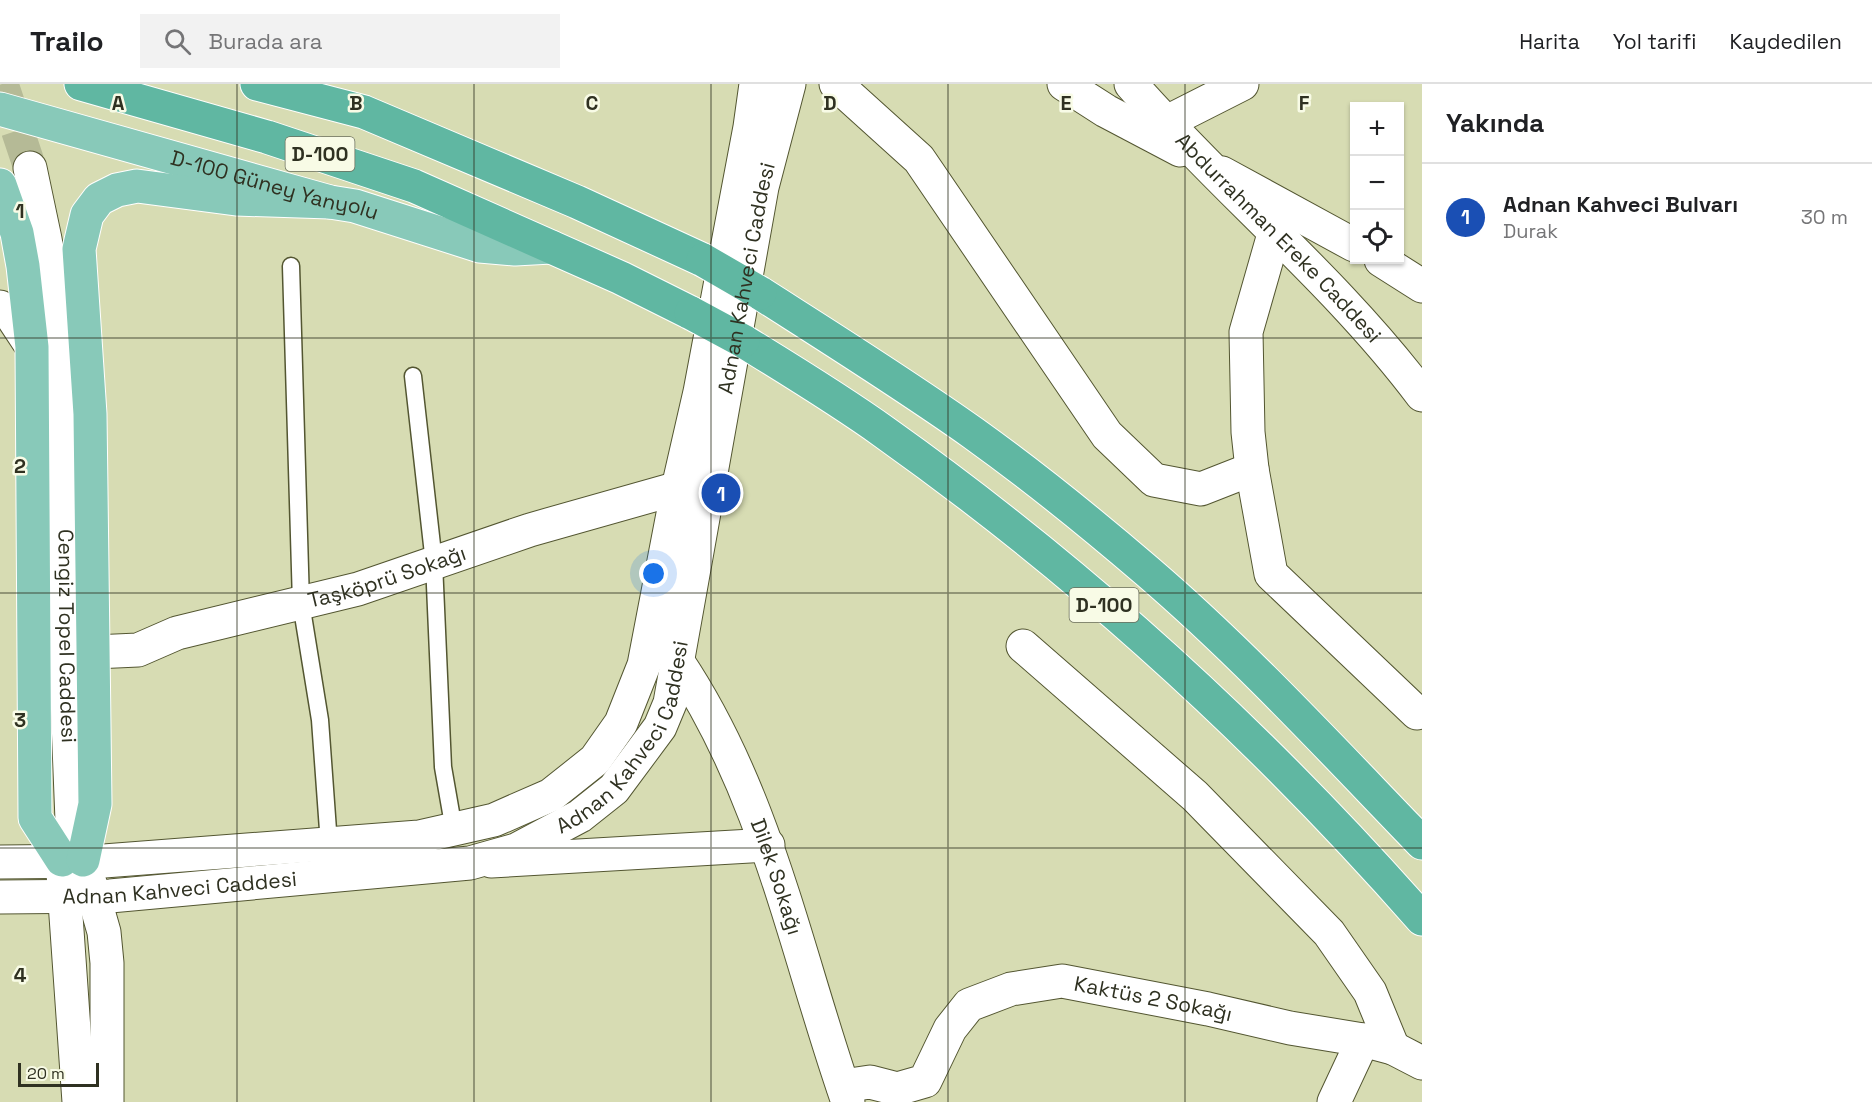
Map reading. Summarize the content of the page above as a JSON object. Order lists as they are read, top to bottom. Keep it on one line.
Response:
{"streets":{"highway":["D-100"],"main road":["D-100 Güney Yanyolu","Abdurrahman Ereke Caddesi","Adnan Kahveci Caddesi","Taşköprü Sokağı","Cengiz Topel Caddesi","Dilek Sokağı","Kaktüs 2 Sokağı"]},"crossings":[["D-100","D-100 Güney Yanyolu"],["Adnan Kahveci Caddesi","Taşköprü Sokağı"],["Adnan Kahveci Caddesi","Cengiz Topel Caddesi"],["Adnan Kahveci Caddesi","Dilek Sokağı"],["Dilek Sokağı","Kaktüs 2 Sokağı"]],"scale_bar":"20 m","page":{"header":"Trailo","search":"Burada ara","nav":["Harita","Yol tarifi","Kaydedilen"],"heading":"Yakında","map_buttons":["+","−"],"list":[{"mark":"1","name":"Adnan Kahveci Bulvarı","note":"Durak","value":"30 m"}],"pins":"1","scale":"20 m"},"grid":{"columns":["A","B","C","D","E","F"],"rows":["1","2","3","4"]}}
